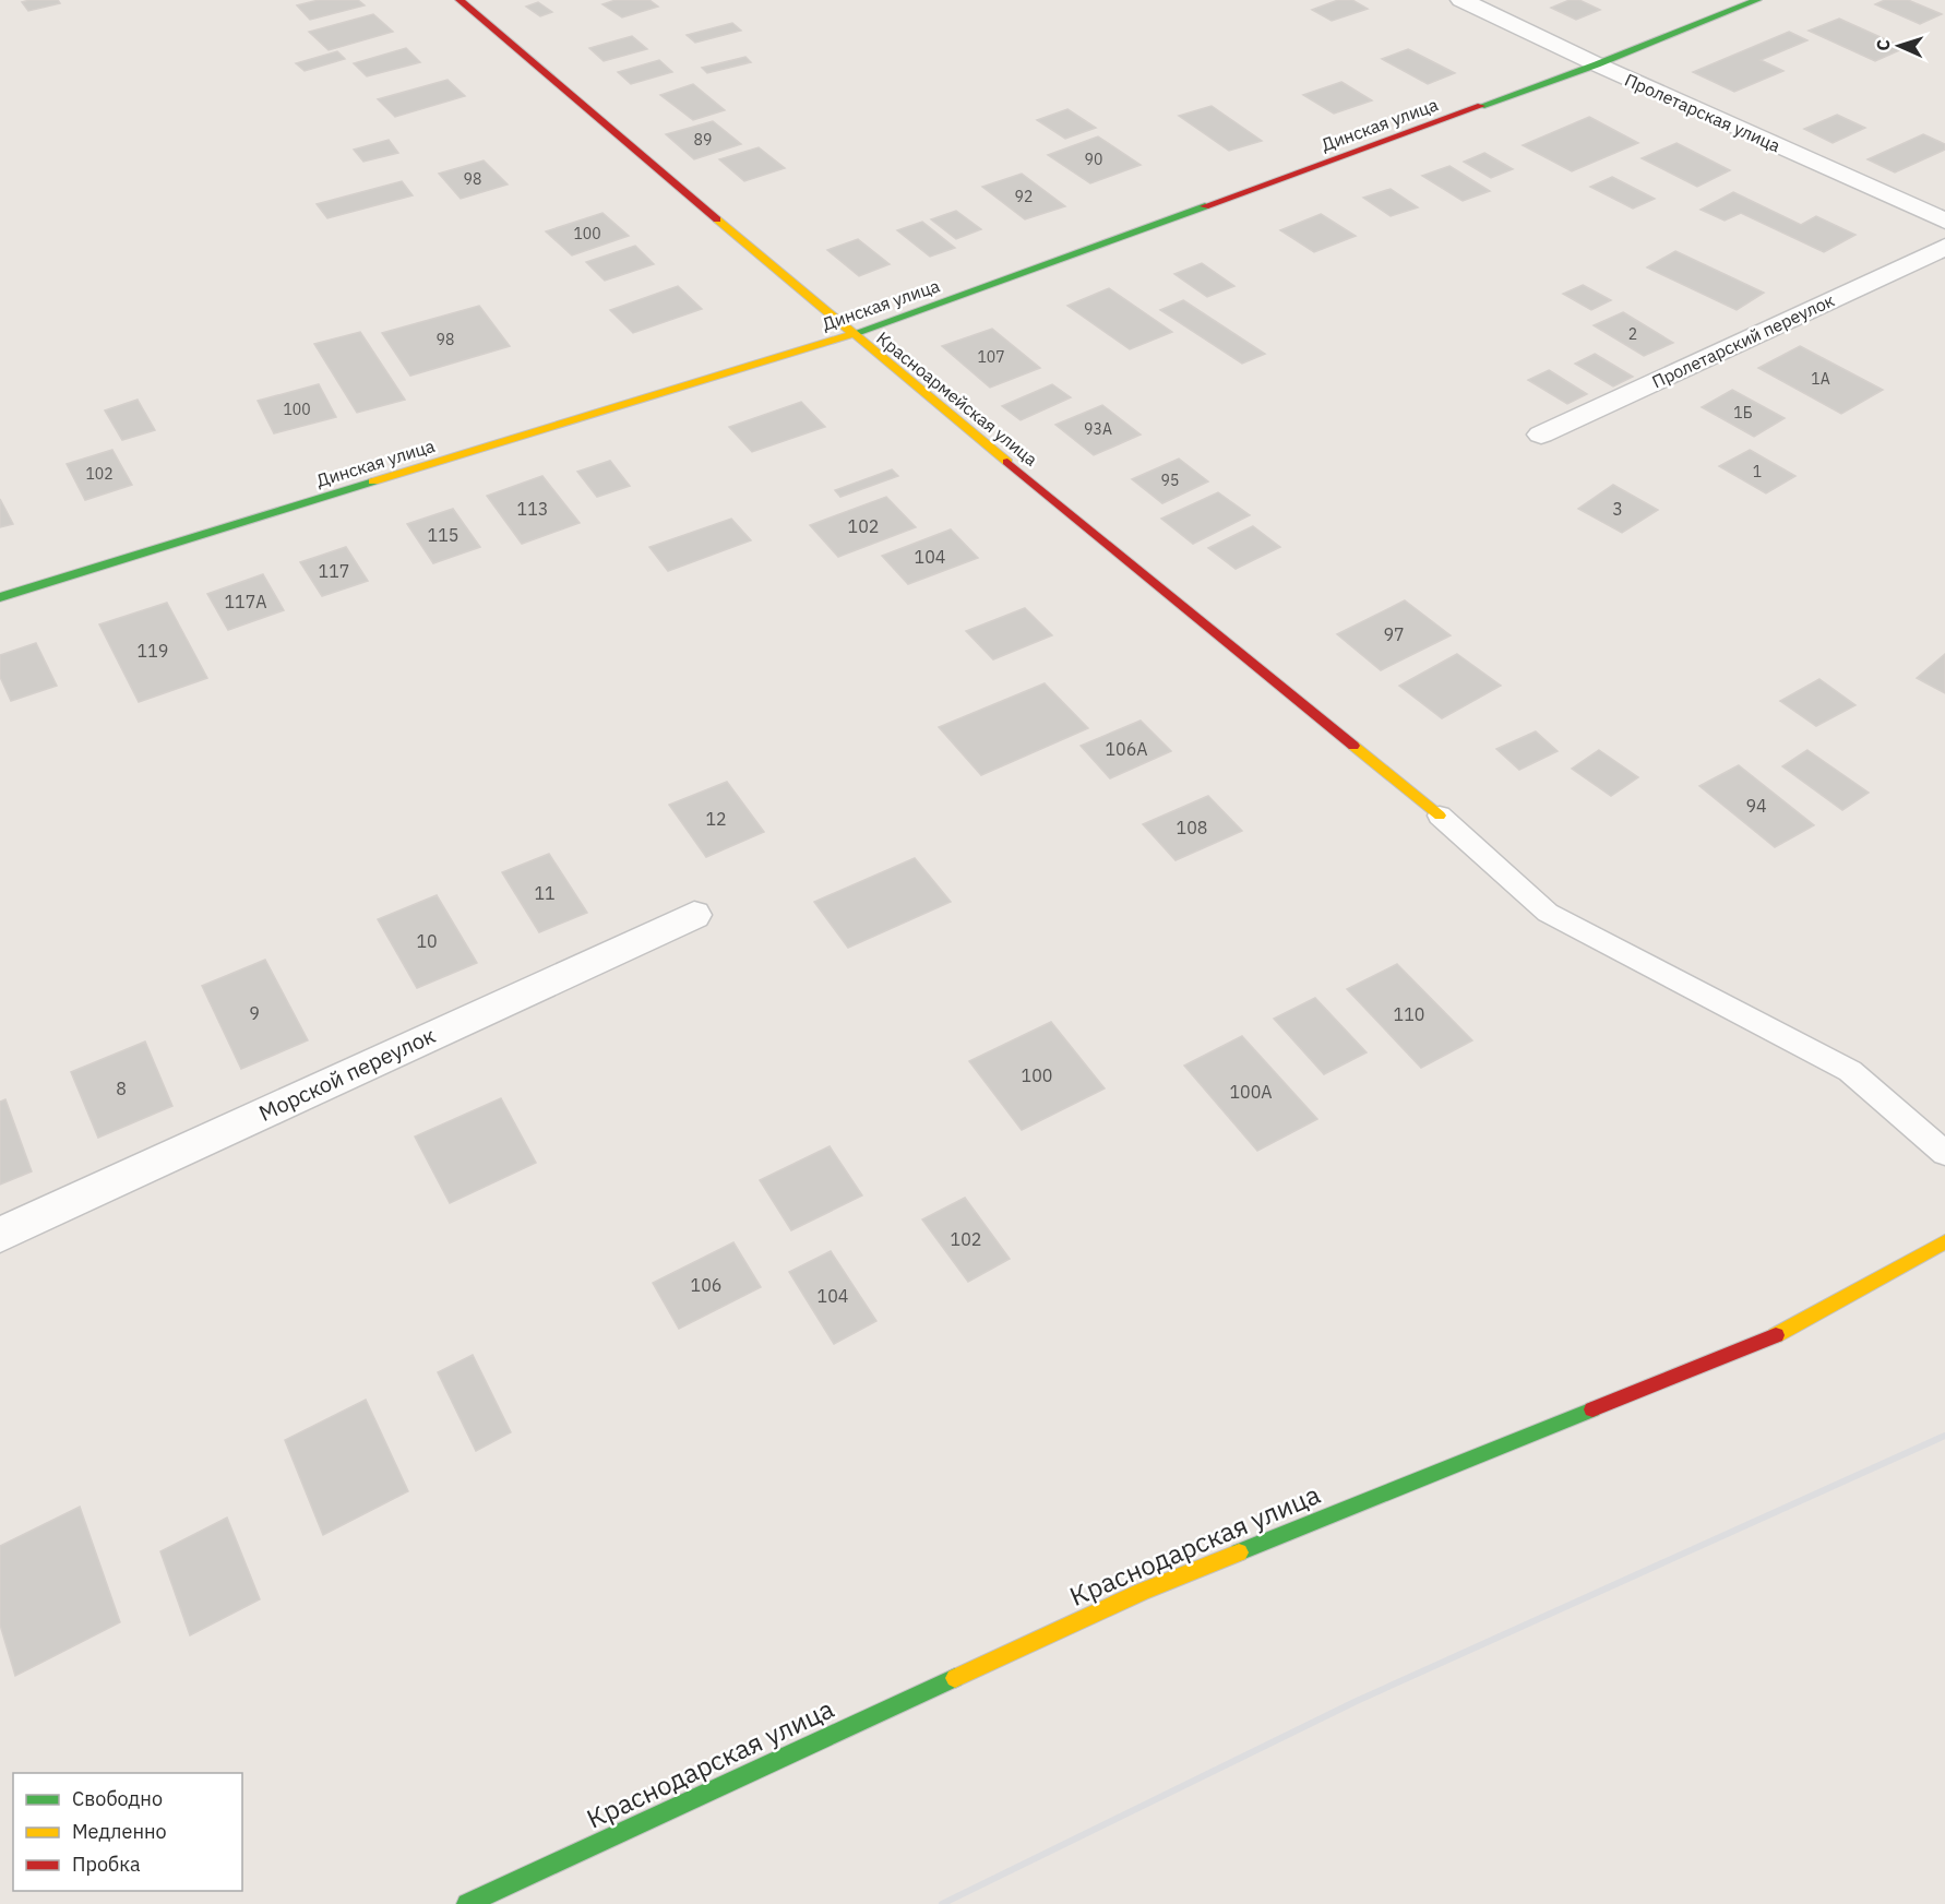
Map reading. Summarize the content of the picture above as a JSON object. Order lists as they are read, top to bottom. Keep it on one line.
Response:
{"streets":{"street":["Пролетарская улица","Динская улица","Пролетарский переулок","Красноармейская улица","Морской переулок","Краснодарская улица"]},"crossings":[["Пролетарская улица","Динская улица"],["Динская улица","Красноармейская улица"]],"house_numbers":["89","90","98","92","100","2","98","107","1А","100","1Б","93А","1","102","95","113","3","102","115","104","117","117А","97","119","106А","94","12","108","11","10","9","110","100","8","100А","102","106","104"],"legend":["Свободно","Медленно","Пробка"],"north":"left"}
